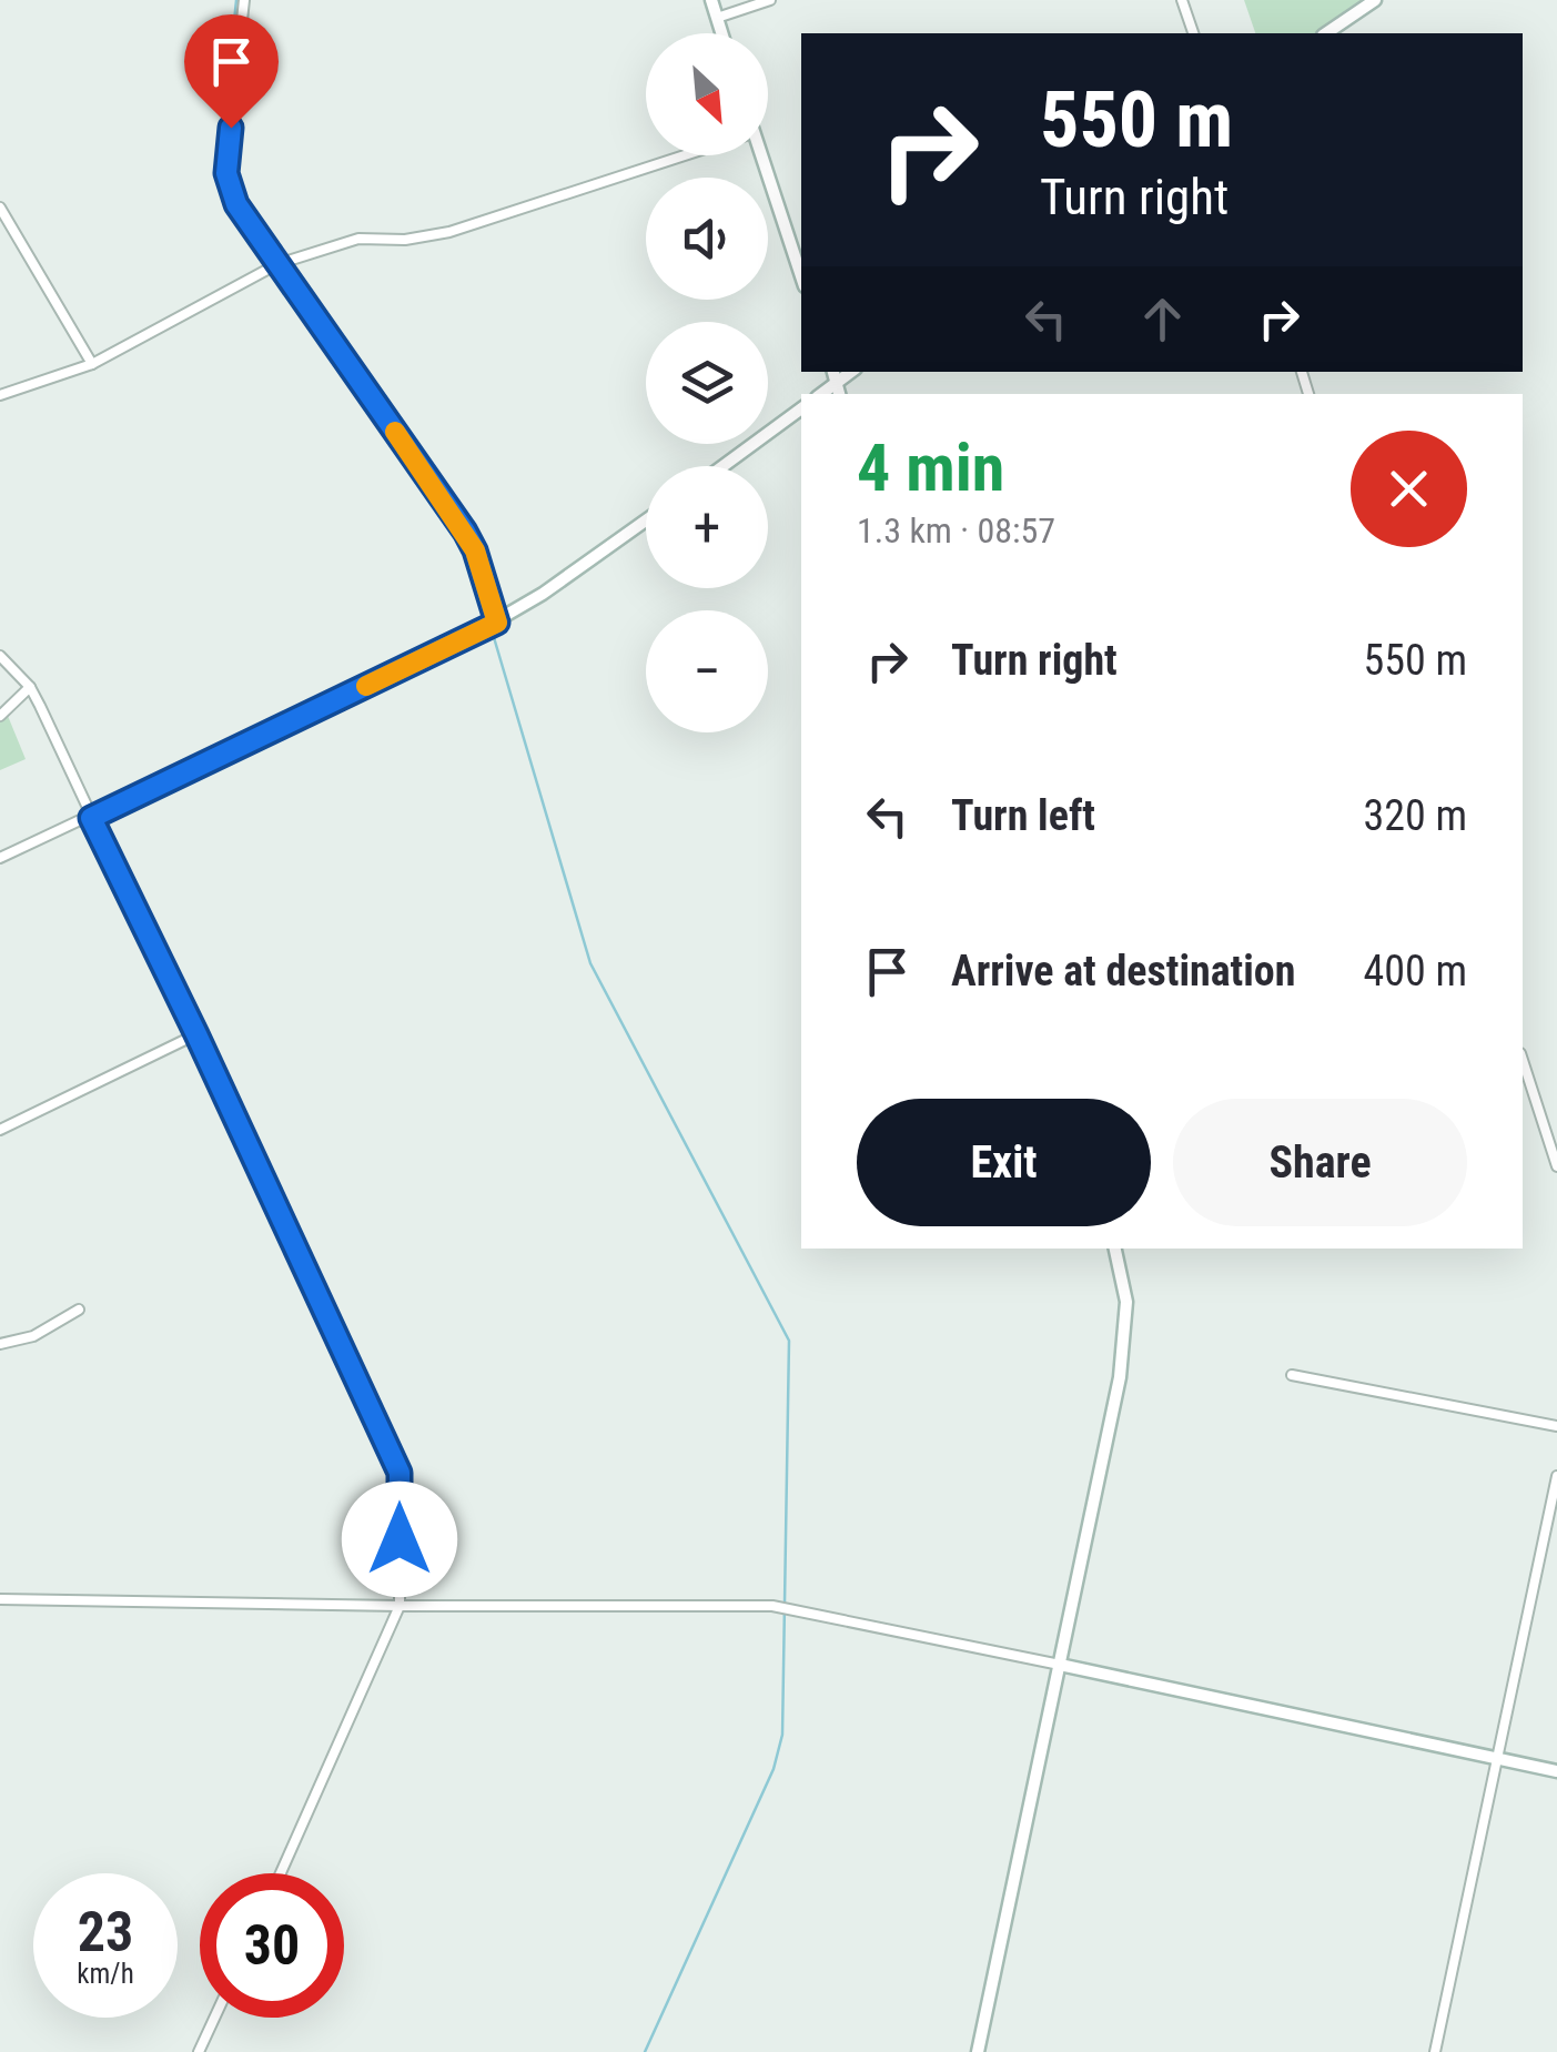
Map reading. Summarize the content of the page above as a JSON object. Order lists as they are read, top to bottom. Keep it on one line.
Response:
{"north":"bottom right","page":{"map_buttons":["+","−"],"turn":["550 m","Turn right"],"heading":["4 min","1.3 km · 08:57"],"list":[{"name":"Turn right","value":"550 m"},{"name":"Turn left","value":"320 m"},{"name":"Arrive at destination","value":"400 m"}],"buttons":["Exit","Share"],"speed":"23 km/h","limit":"30"}}
